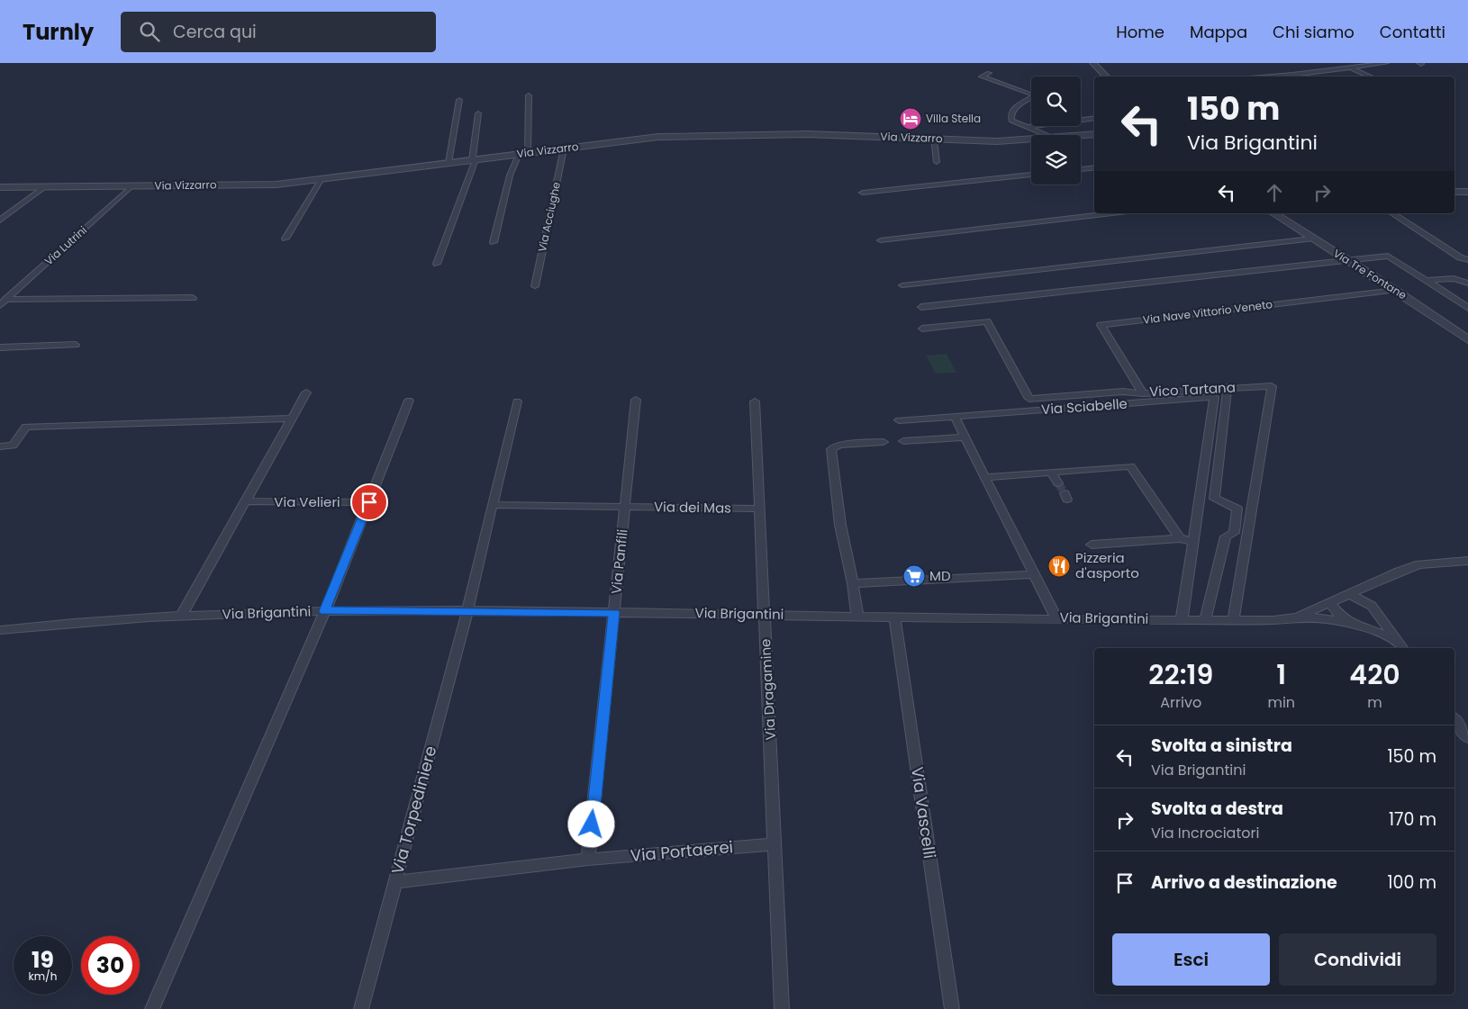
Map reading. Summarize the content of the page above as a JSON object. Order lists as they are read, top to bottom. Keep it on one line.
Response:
{"streets":{"street":["Via Vizzarro","Via Acciughe","Via Lutrini","Via Tre Fontane","Via Nave Vittorio Veneto","Vico Tartana","Via Sciabelle","Via Velieri","Via dei Mas","Via Panfili","Via Brigantini","Via Dragamine","Via Torpediniere","Via Vascelli","Via Portaerei"]},"crossings":[["Via Vizzarro","Via Acciughe"],["Via Vizzarro","Via Lutrini"],["Via Tre Fontane","Via Nave Vittorio Veneto"],["Via Nave Vittorio Veneto","Vico Tartana"],["Vico Tartana","Via Brigantini"],["Via Sciabelle","Via Brigantini"],["Via dei Mas","Via Panfili"],["Via dei Mas","Via Dragamine"],["Via dei Mas","Via Torpediniere"],["Via Panfili","Via Brigantini"],["Via Panfili","Via Portaerei"],["Via Brigantini","Via Dragamine"],["Via Brigantini","Via Torpediniere"],["Via Brigantini","Via Vascelli"],["Via Dragamine","Via Portaerei"],["Via Torpediniere","Via Portaerei"]],"places":{"hotel":["Villa Stella"],"restaurant":["Pizzeria d'asporto"],"supermarket":["MD"]},"page":{"header":"Turnly","search":"Cerca qui","nav":["Home","Mappa","Chi siamo","Contatti"],"turn":["150 m","Via Brigantini"],"eta":["22:19","Arrivo","1","min","420","m"],"list":[{"name":"Svolta a sinistra","note":"Via Brigantini","value":"150 m"},{"name":"Svolta a destra","note":"Via Incrociatori","value":"170 m"},{"name":"Arrivo a destinazione","value":"100 m"}],"buttons":["Esci","Condividi"],"speed":"19 km/h","limit":"30"}}
